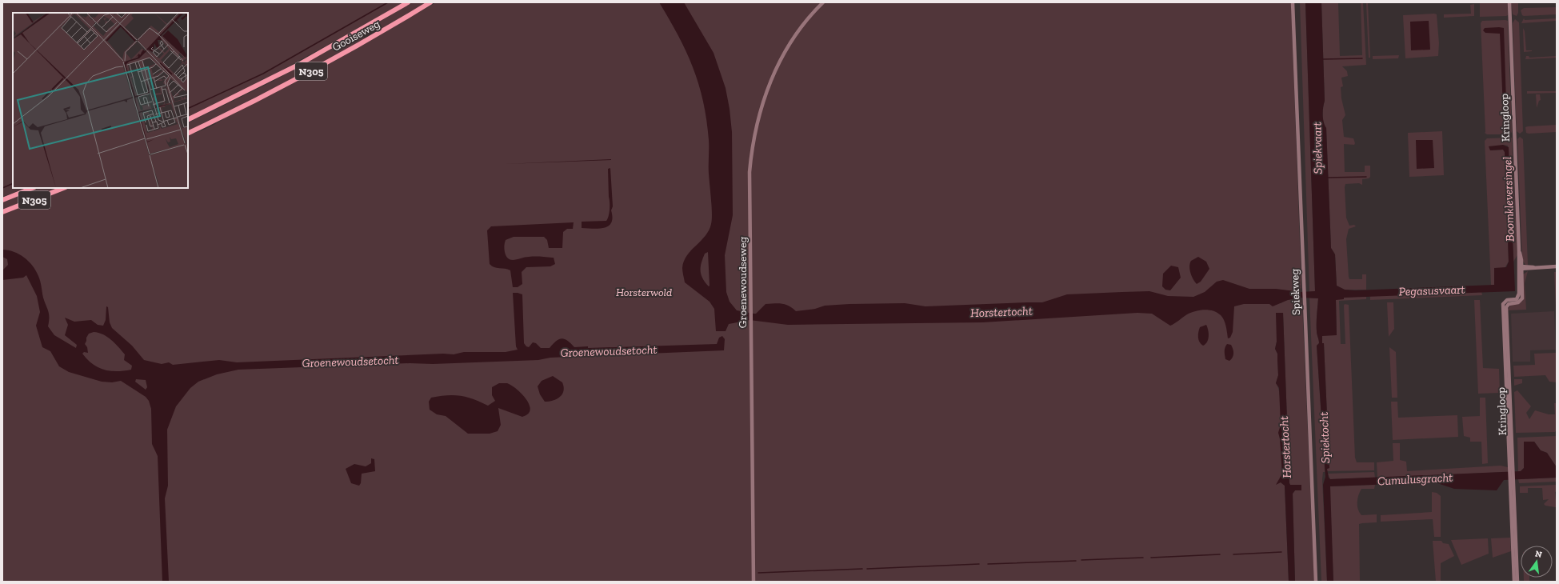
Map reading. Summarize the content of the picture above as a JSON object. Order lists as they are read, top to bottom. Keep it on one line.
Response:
{"streets":{"highway":["Gooiseweg","N305"],"street":["Kringloop","Groenewoudseweg","Spiekweg"]},"water":["Spiekvaart","Boomkleversingel","Pegasusvaart","Horstertocht","Groenewoudsetocht","Spiektocht","Cumulusgracht"],"parks":["Horsterwold"],"north":"top"}
